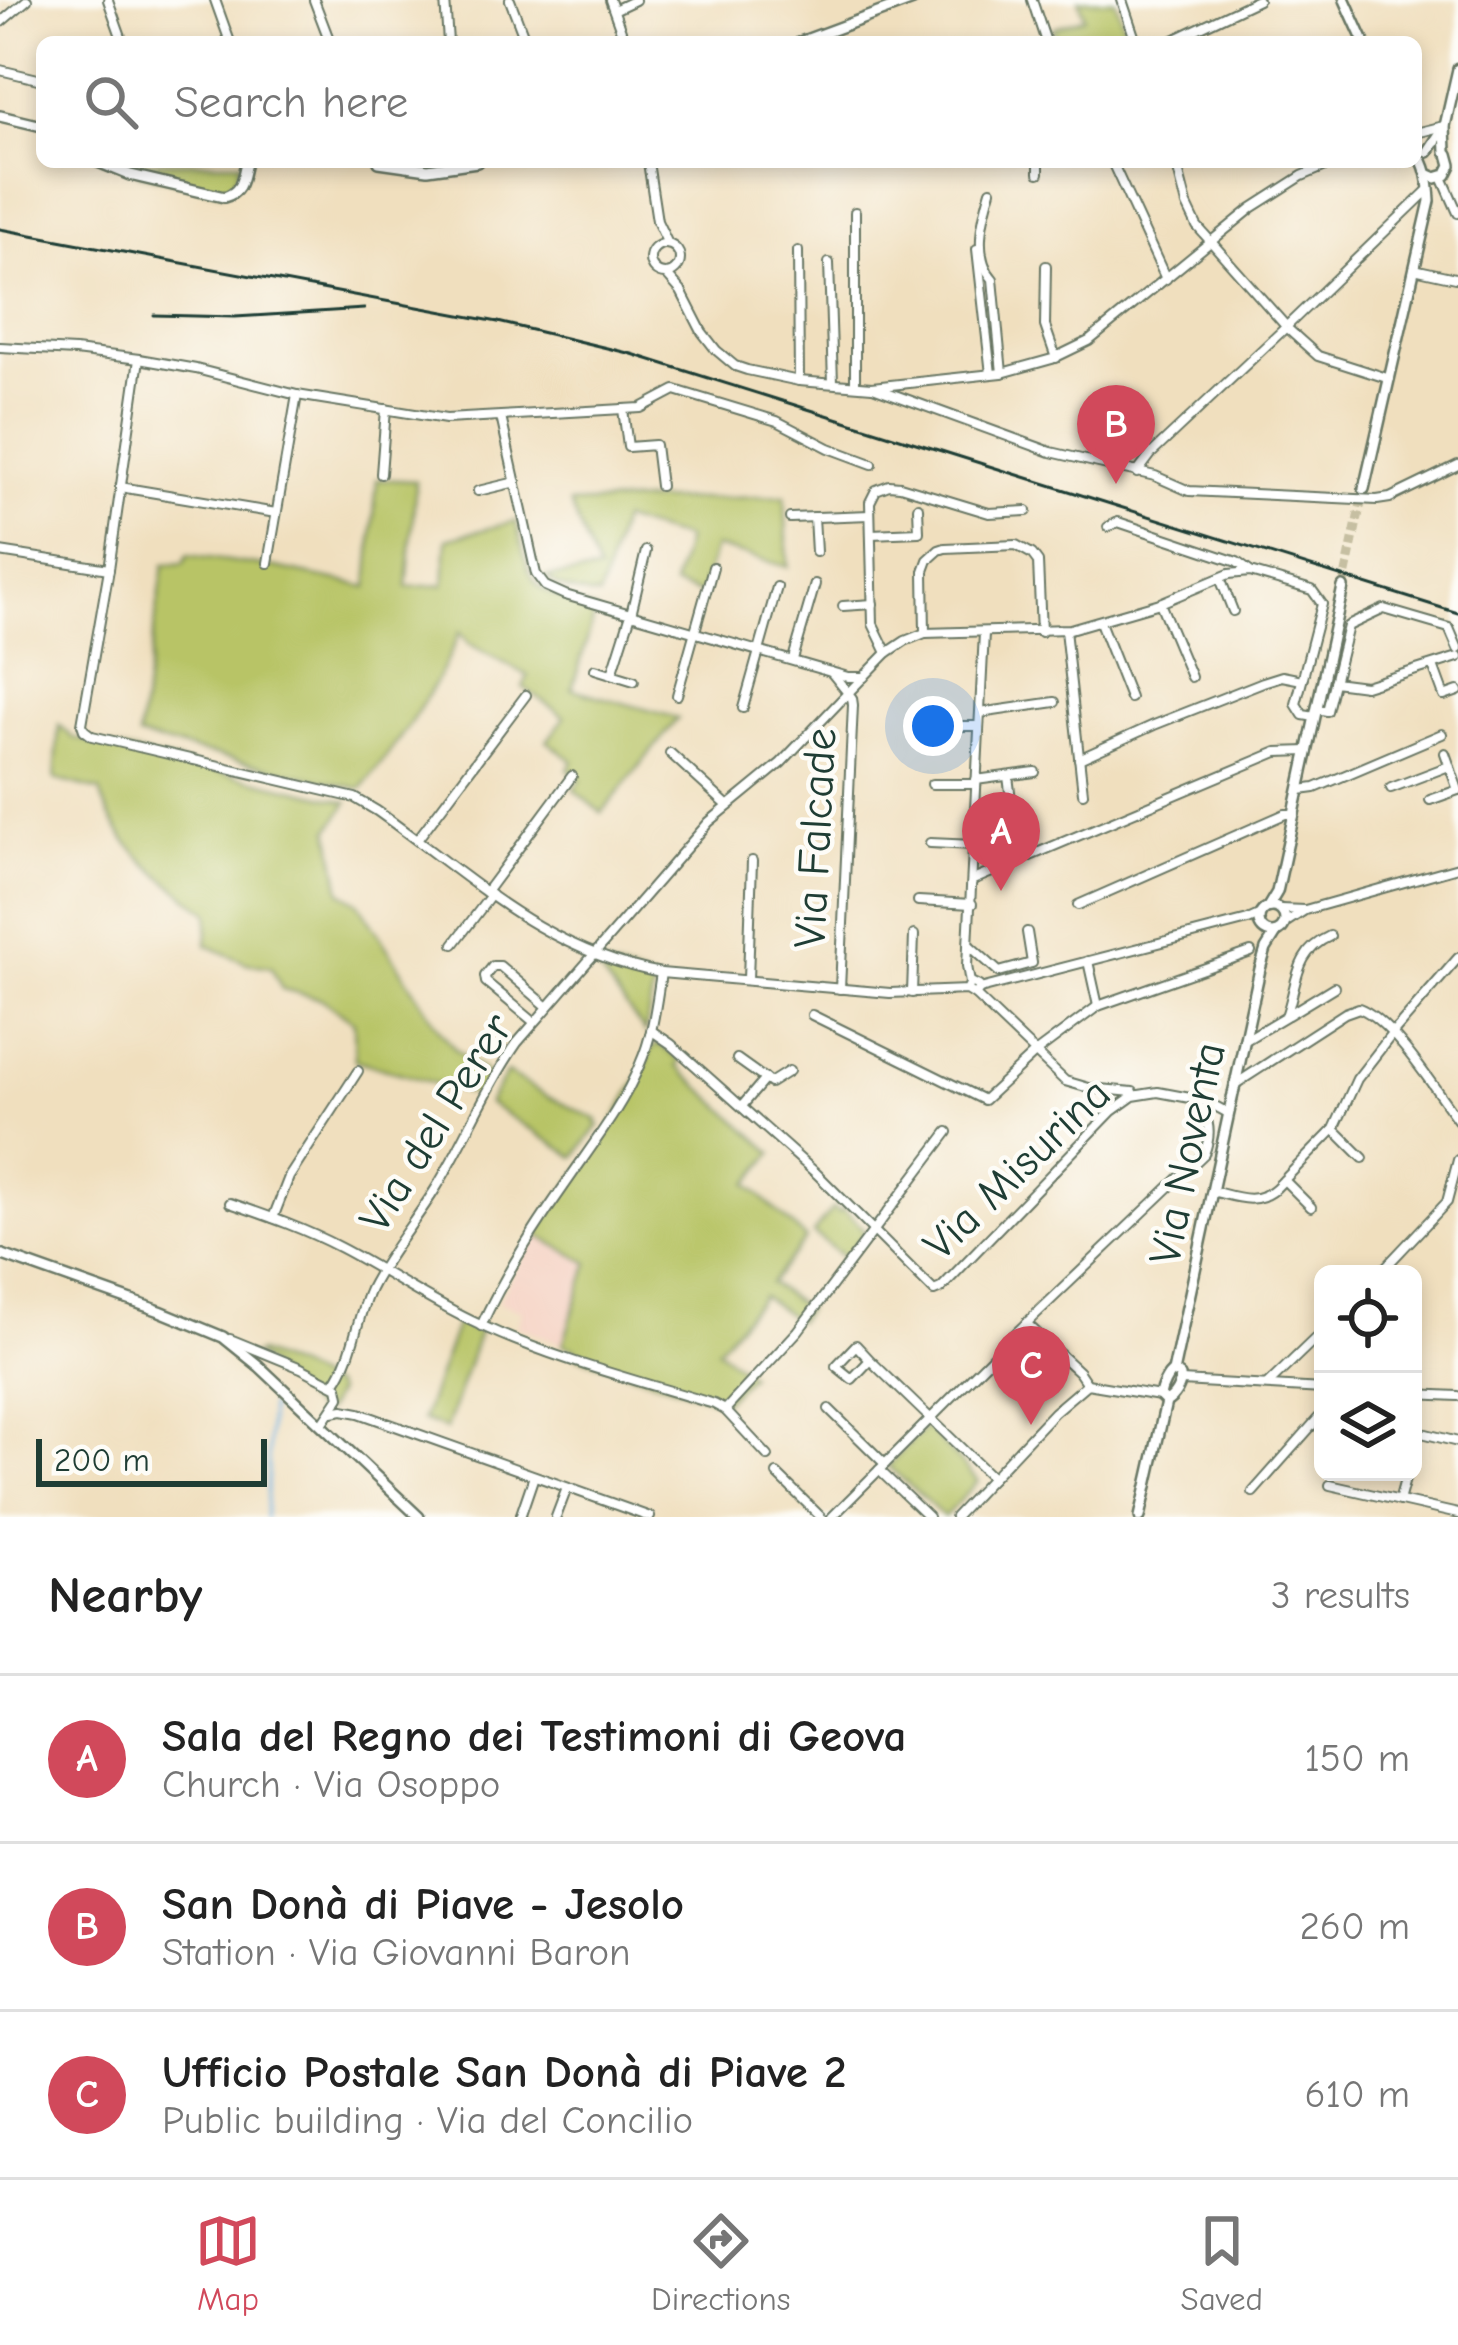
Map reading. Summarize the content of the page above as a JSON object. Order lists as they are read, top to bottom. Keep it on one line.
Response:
{"streets":{"street":["Via Falcade","Via del Perer","Via Noventa","Via Misurina"]},"crossings":[["Via Falcade","Via del Perer"],["Via del Perer","Via Noventa"],["Via Noventa","Via Misurina"]],"scale_bar":"200 m","page":{"search":"Search here","pins":["B","A","C"],"scale":"200 m","heading":["Nearby","3 results"],"list":[{"mark":"A","name":"Sala del Regno dei Testimoni di Geova","note":"Church · Via Osoppo","value":"150 m"},{"mark":"B","name":"San Donà di Piave - Jesolo","note":"Station · Via Giovanni Baron","value":"260 m"},{"mark":"C","name":"Ufficio Postale San Donà di Piave 2","note":"Public building · Via del Concilio","value":"610 m"}],"nav":["Map","Directions","Saved"]}}
